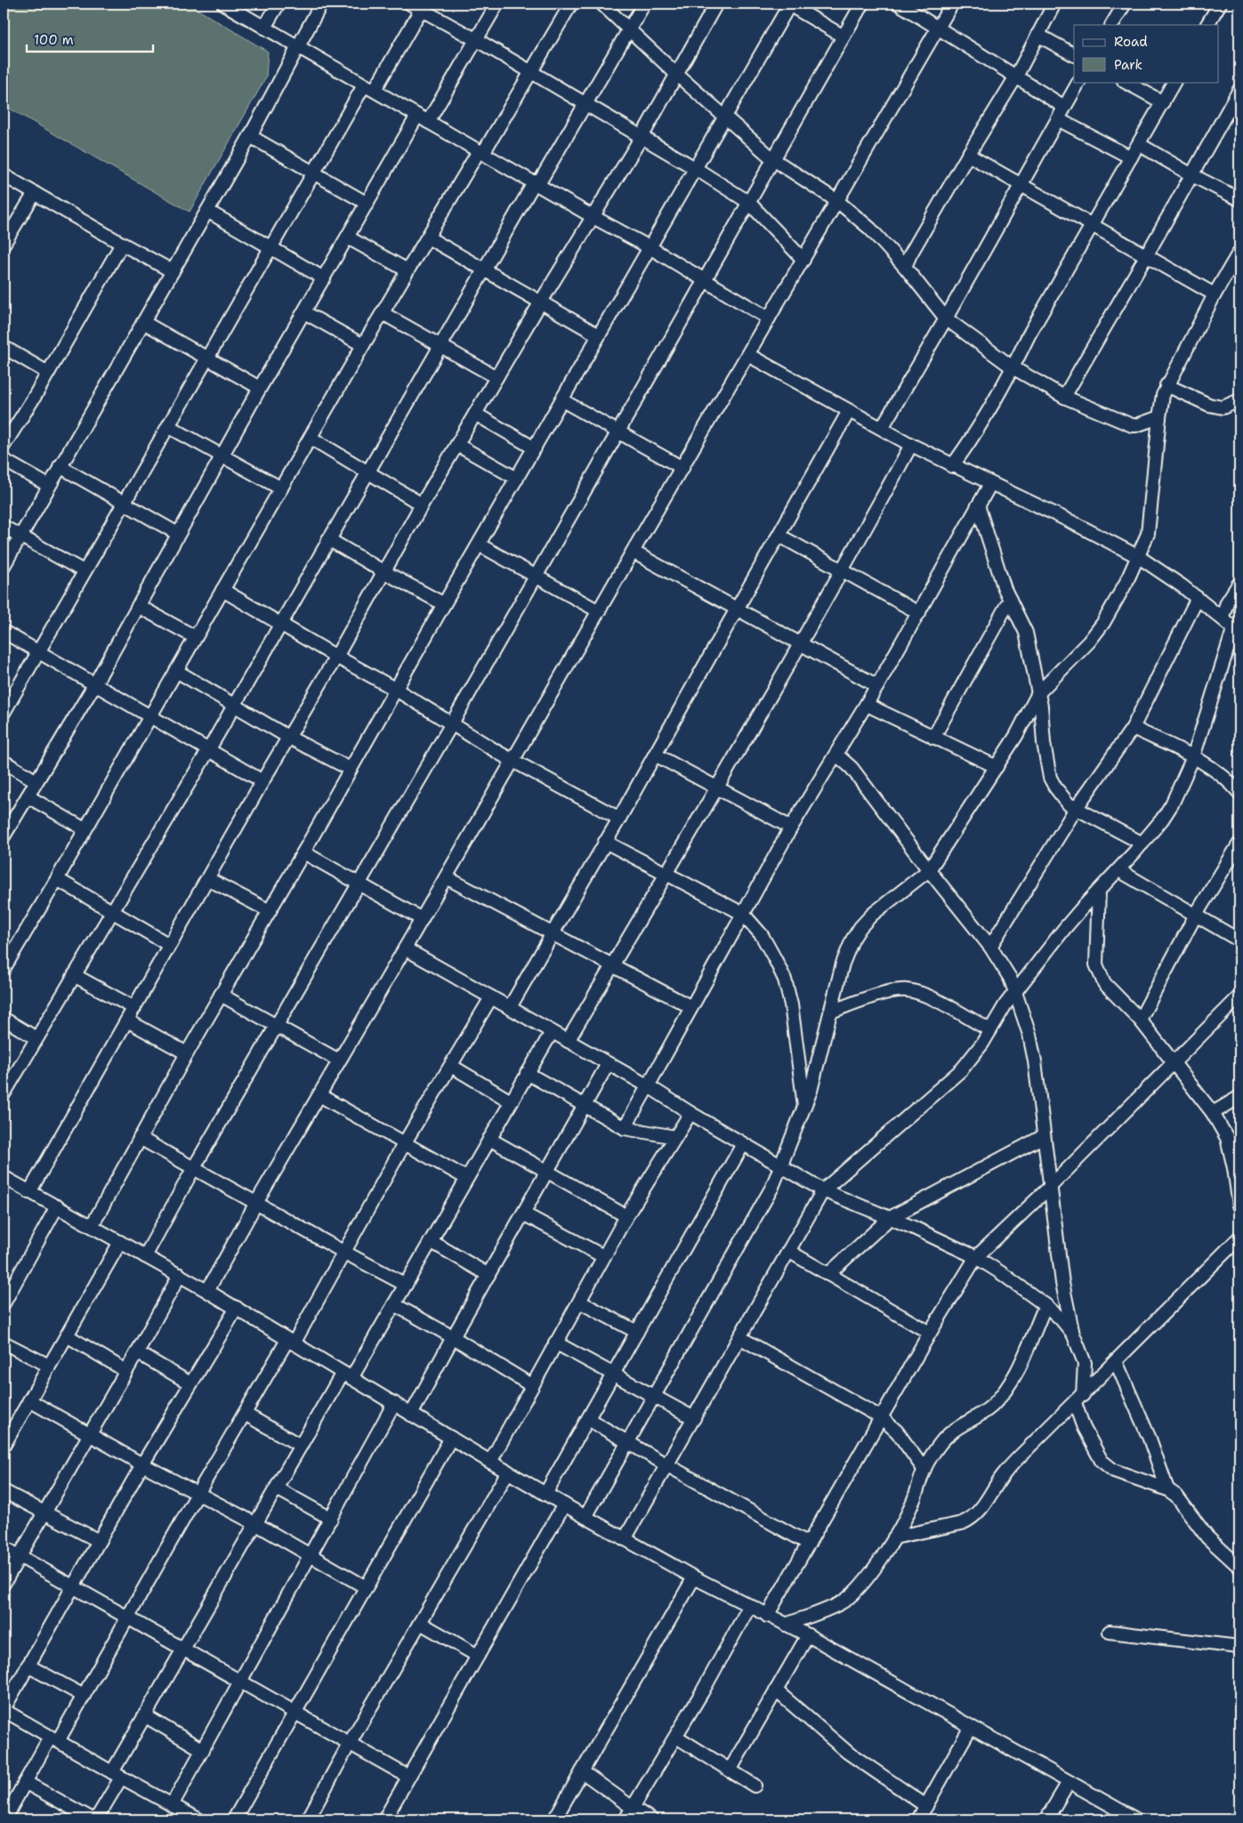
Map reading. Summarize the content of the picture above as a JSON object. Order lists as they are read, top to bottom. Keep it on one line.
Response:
{"legend":["Road","Park"],"scale_bar":"100 m"}
